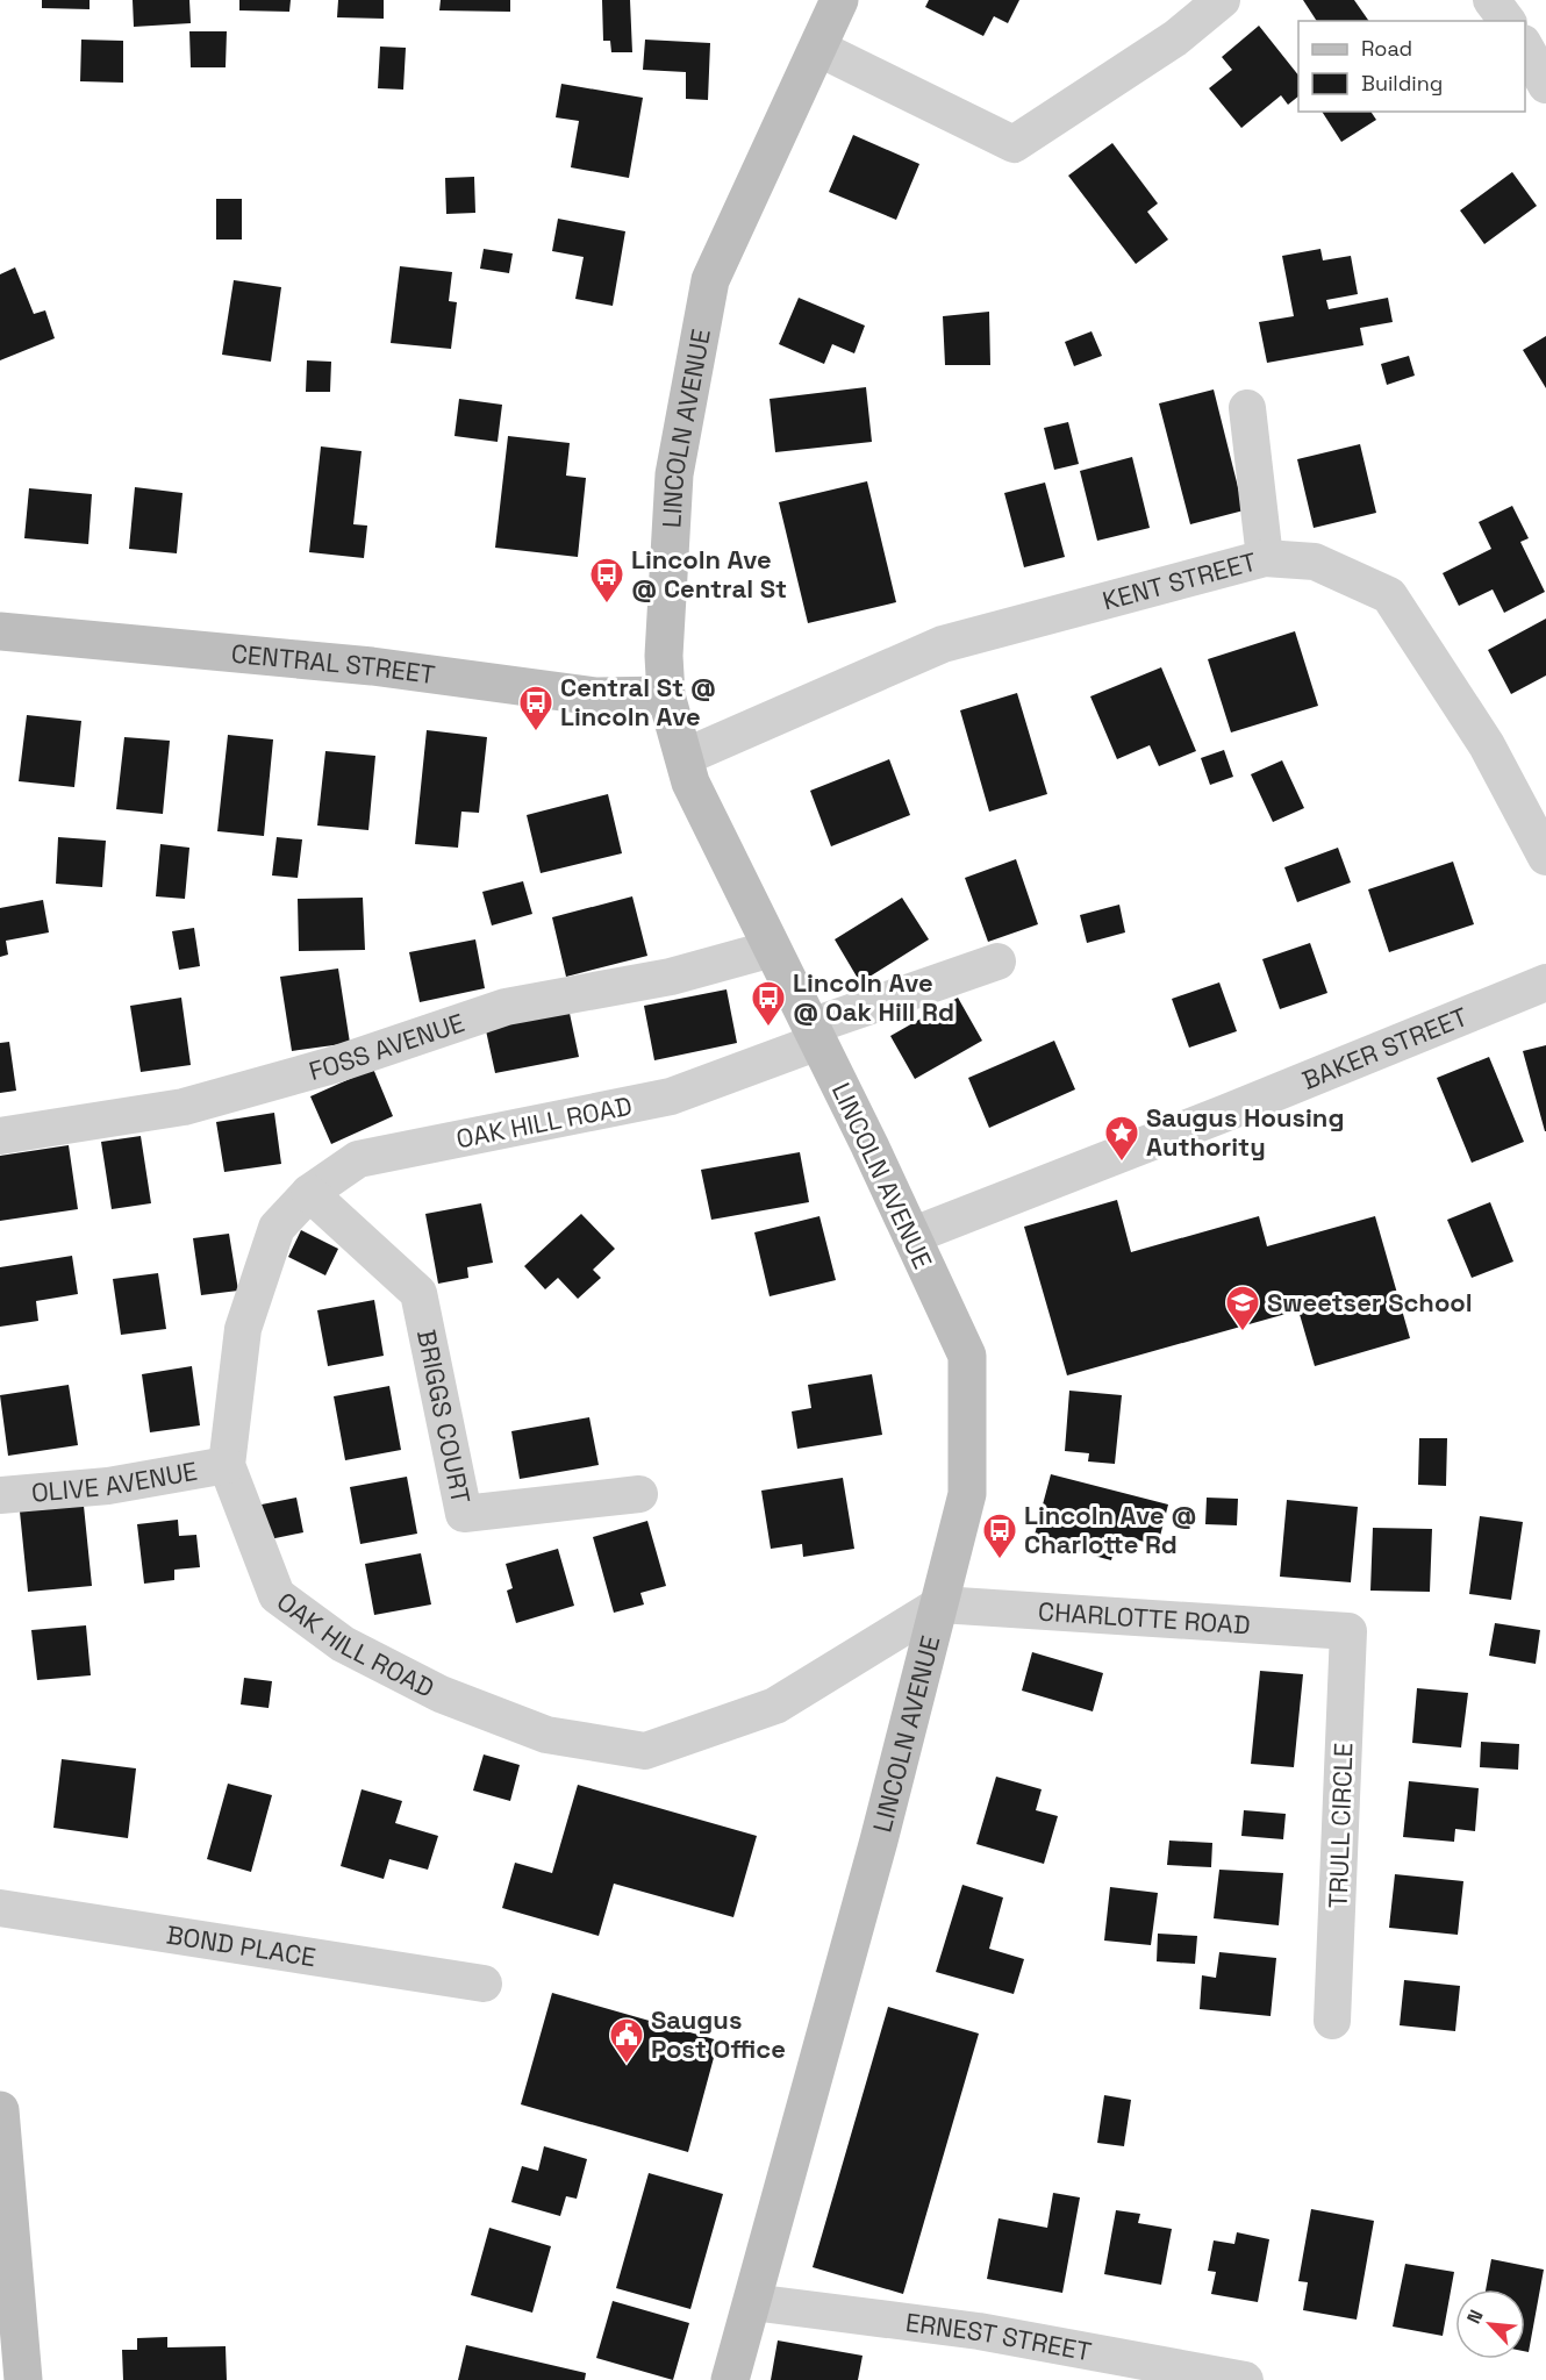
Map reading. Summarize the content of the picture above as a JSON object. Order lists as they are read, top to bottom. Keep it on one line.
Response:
{"streets":{"main road":["LINCOLN AVENUE","CENTRAL STREET"],"street":["KENT STREET","FOSS AVENUE","BAKER STREET","OAK HILL ROAD","BRIGGS COURT","OLIVE AVENUE","CHARLOTTE ROAD","TRULL CIRCLE","BOND PLACE","ERNEST STREET"]},"crossings":[["LINCOLN AVENUE","KENT STREET"],["LINCOLN AVENUE","CENTRAL STREET"],["LINCOLN AVENUE","FOSS AVENUE"],["LINCOLN AVENUE","BAKER STREET"],["LINCOLN AVENUE","OAK HILL ROAD"],["LINCOLN AVENUE","CHARLOTTE ROAD"],["LINCOLN AVENUE","ERNEST STREET"],["OAK HILL ROAD","BRIGGS COURT"],["OAK HILL ROAD","OLIVE AVENUE"],["OAK HILL ROAD","CHARLOTTE ROAD"],["CHARLOTTE ROAD","TRULL CIRCLE"]],"places":{"bus stop":["Lincoln Ave @ Central St","Central St @ Lincoln Ave","Lincoln Ave @ Oak Hill Rd","Lincoln Ave @ Charlotte Rd"],"place":["Saugus Housing Authority"],"school or university":["Sweetser School"],"public building":["Saugus Post Office"]},"legend":["Road","Building"],"north":"top left"}
